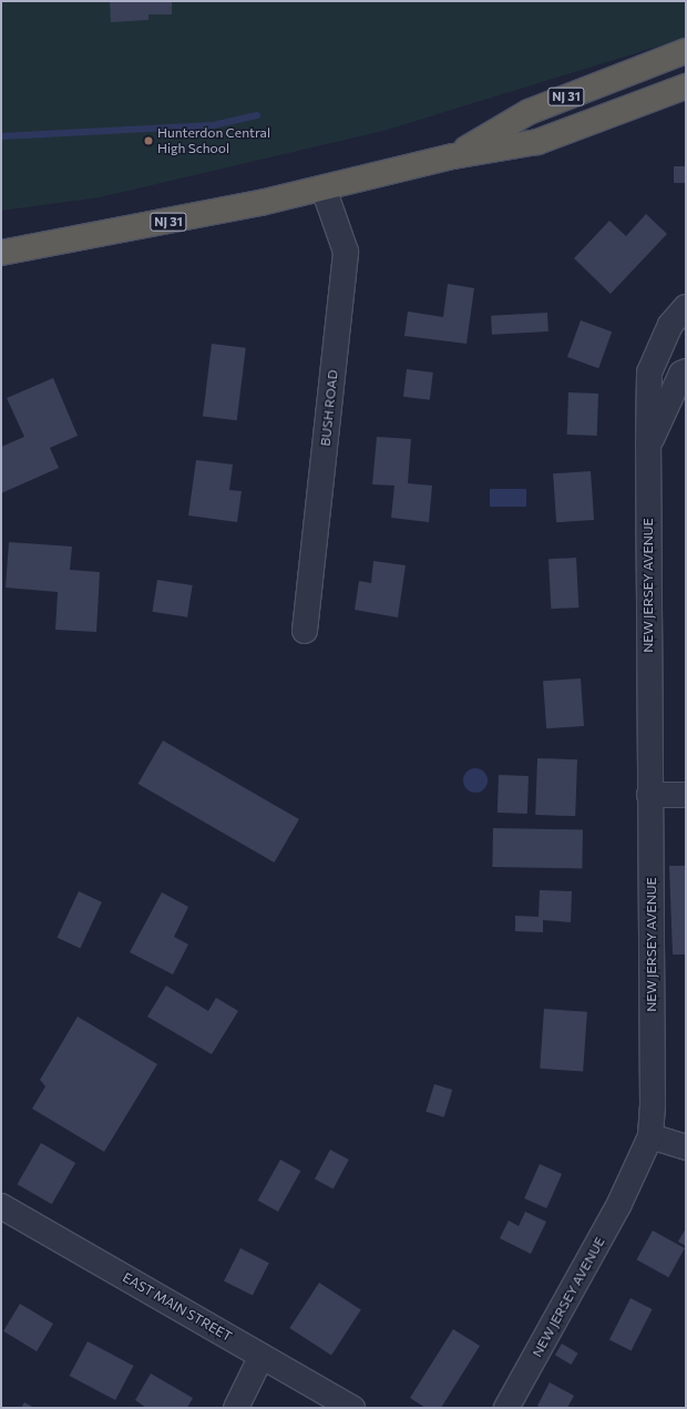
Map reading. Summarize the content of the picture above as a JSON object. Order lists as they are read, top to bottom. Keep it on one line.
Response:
{"streets":{"highway":["NJ 31"],"street":["BUSH ROAD","NEW JERSEY AVENUE","EAST MAIN STREET"]},"crossings":[["NJ 31","BUSH ROAD"]],"places":["Hunterdon Central High School"]}
